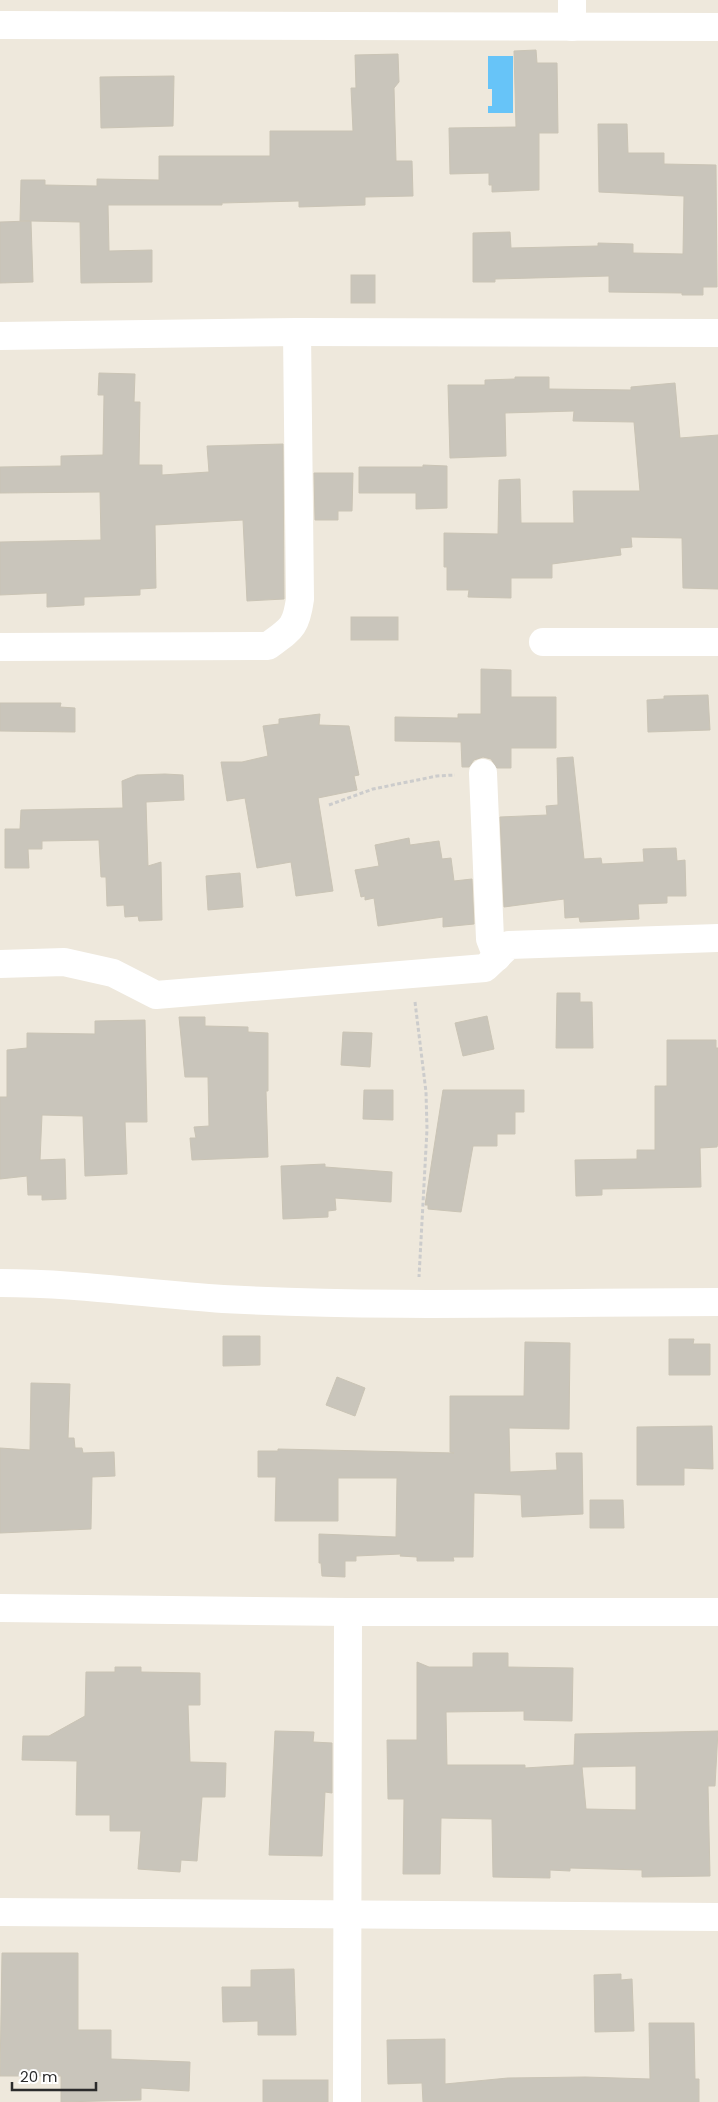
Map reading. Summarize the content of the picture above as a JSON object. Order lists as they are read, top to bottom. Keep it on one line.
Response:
{"scale_bar":"20 m"}
